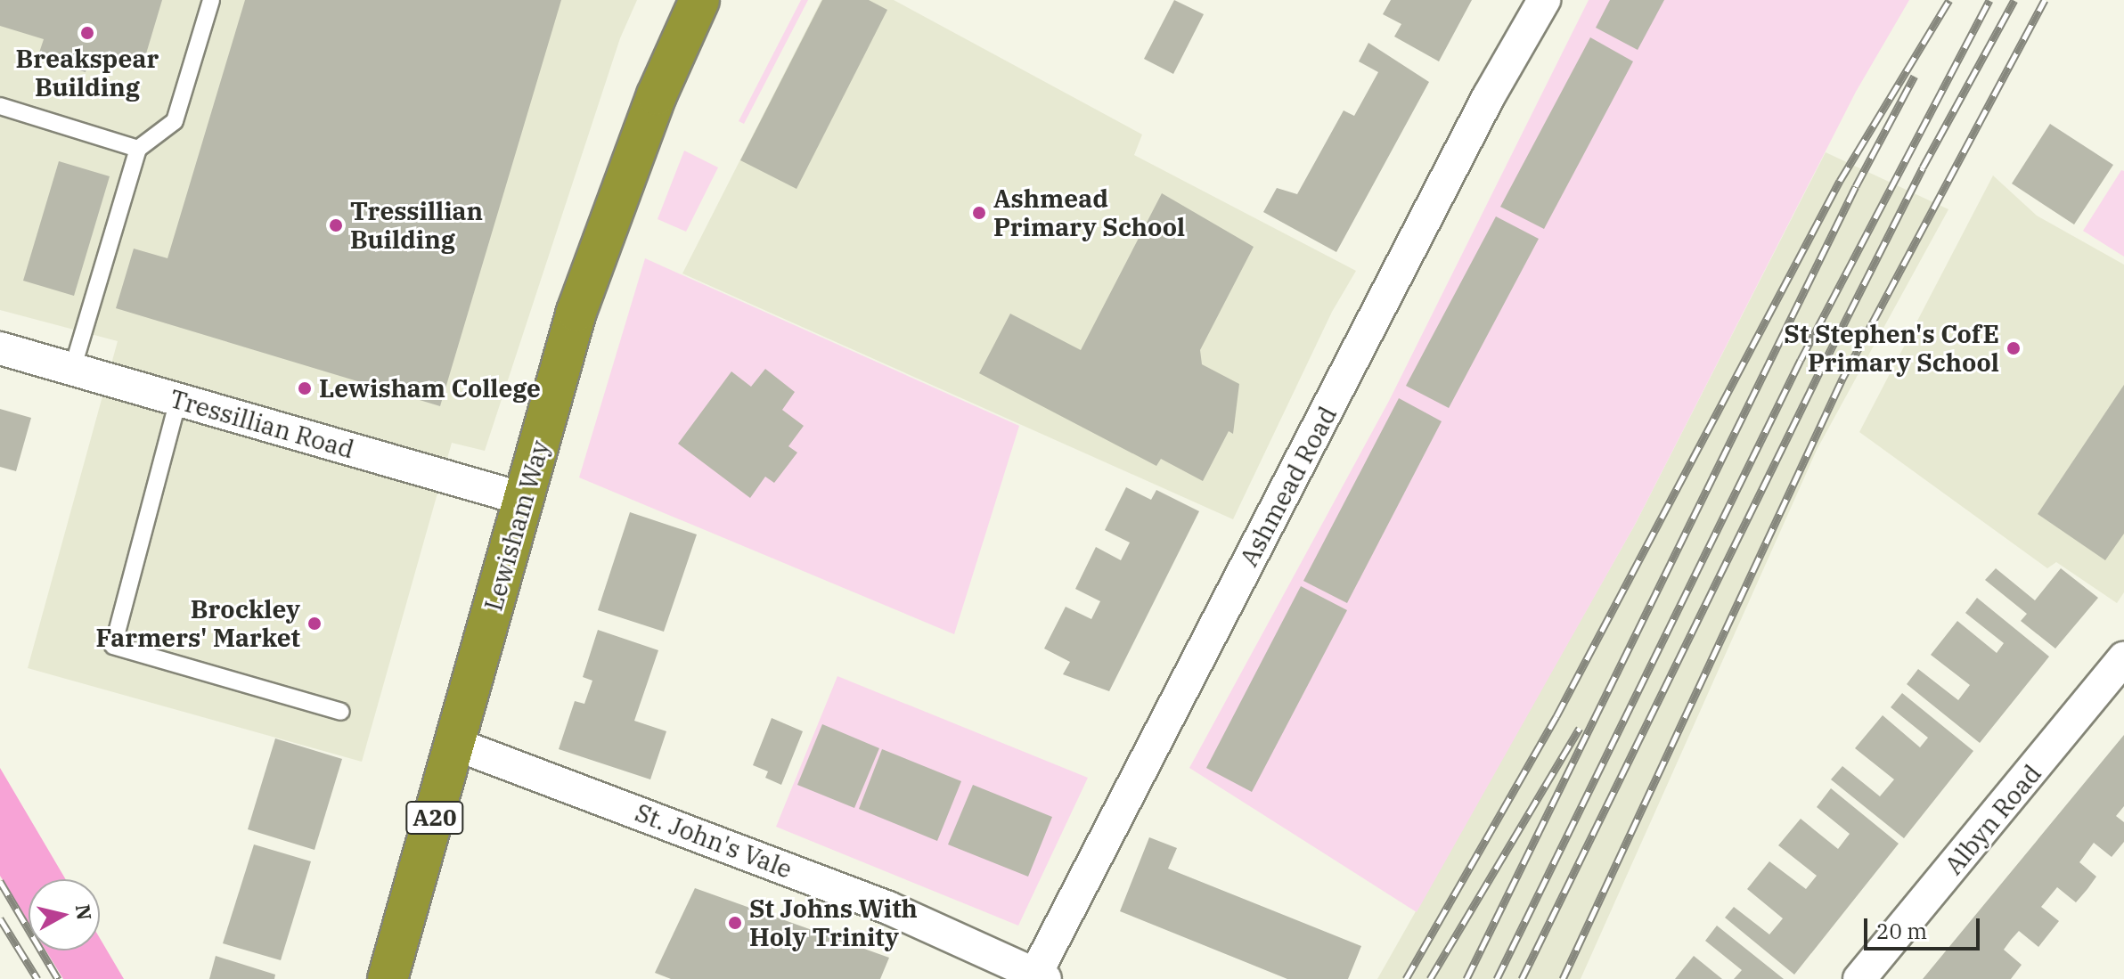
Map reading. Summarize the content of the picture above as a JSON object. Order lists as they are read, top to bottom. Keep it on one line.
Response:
{"streets":{"highway":["Lewisham Way","A20"],"street":["Tressillian Road","Ashmead Road","Albyn Road","St. John's Vale"]},"crossings":[["Tressillian Road","Lewisham Way"],["Ashmead Road","St. John's Vale"],["Lewisham Way","St. John's Vale"]],"places":["Breakspear Building","Ashmead Primary School","Tressillian Building","St Stephen's CofE Primary School","Lewisham College","Brockley Farmers' Market","St Johns With Holy Trinity"],"scale_bar":"20 m","north":"right"}
